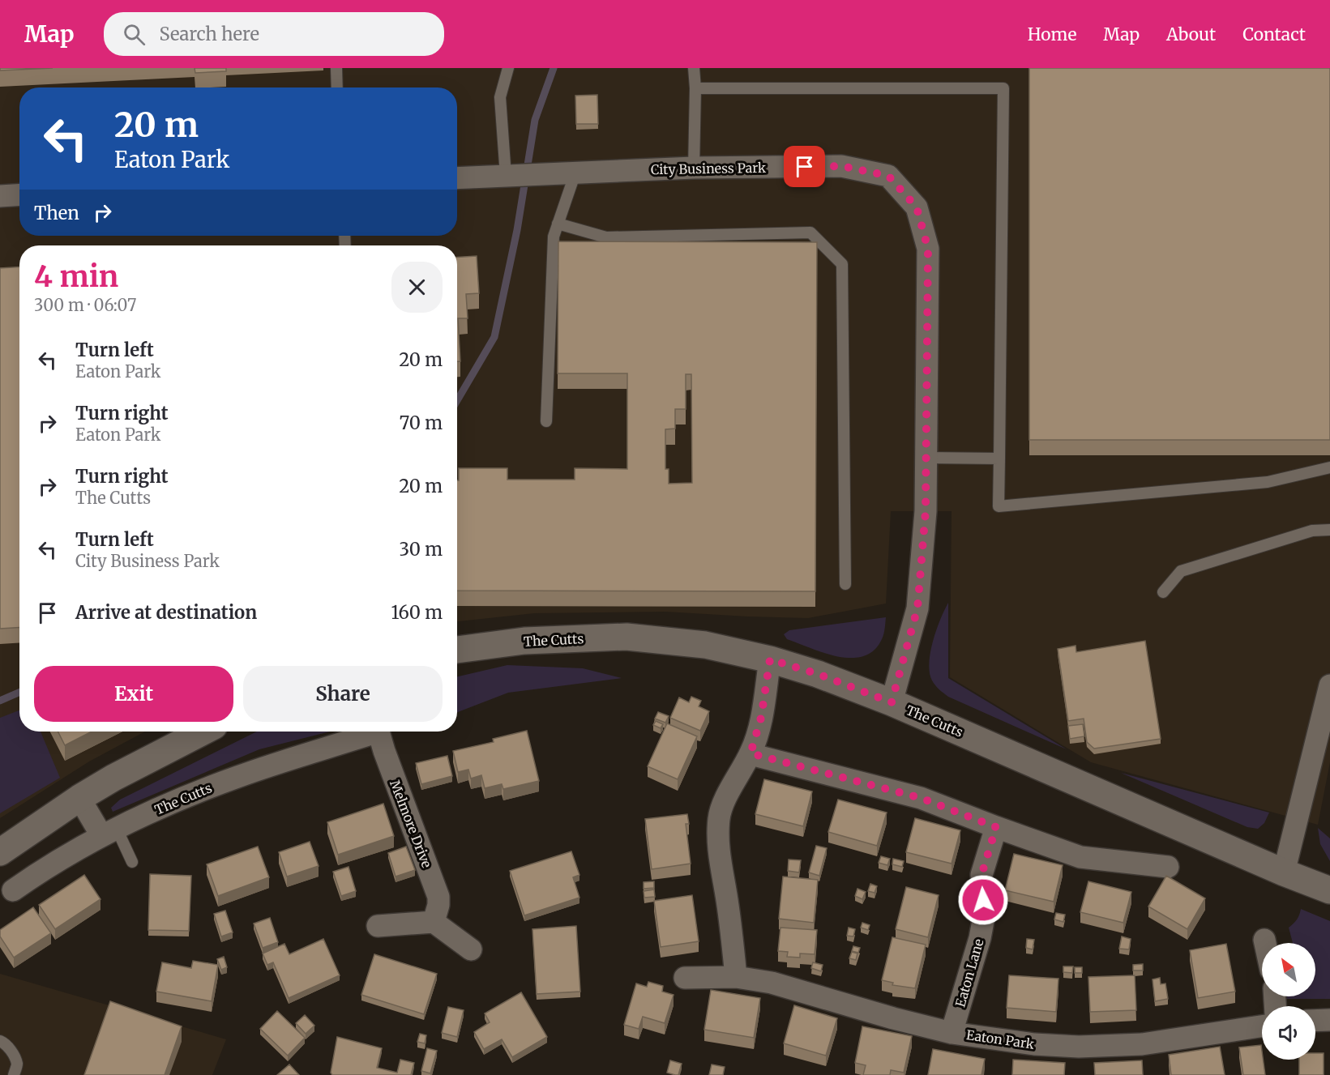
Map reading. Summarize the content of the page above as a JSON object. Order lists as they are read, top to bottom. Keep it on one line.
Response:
{"streets":{"street":["City Business Park","The Cutts","Melmore Drive","Eaton Lane","Eaton Park"]},"crossings":[["City Business Park","The Cutts"],["Eaton Lane","Eaton Park"]],"north":"top left","page":{"header":"Map","search":"Search here","nav":["Home","Map","About","Contact"],"turn":["20 m","Eaton Park"],"then":"Then","heading":["4 min","300 m · 06:07"],"list":[{"name":"Turn left","note":"Eaton Park","value":"20 m"},{"name":"Turn right","note":"Eaton Park","value":"70 m"},{"name":"Turn right","note":"The Cutts","value":"20 m"},{"name":"Turn left","note":"City Business Park","value":"30 m"},{"name":"Arrive at destination","value":"160 m"}],"buttons":["Exit","Share"]}}
